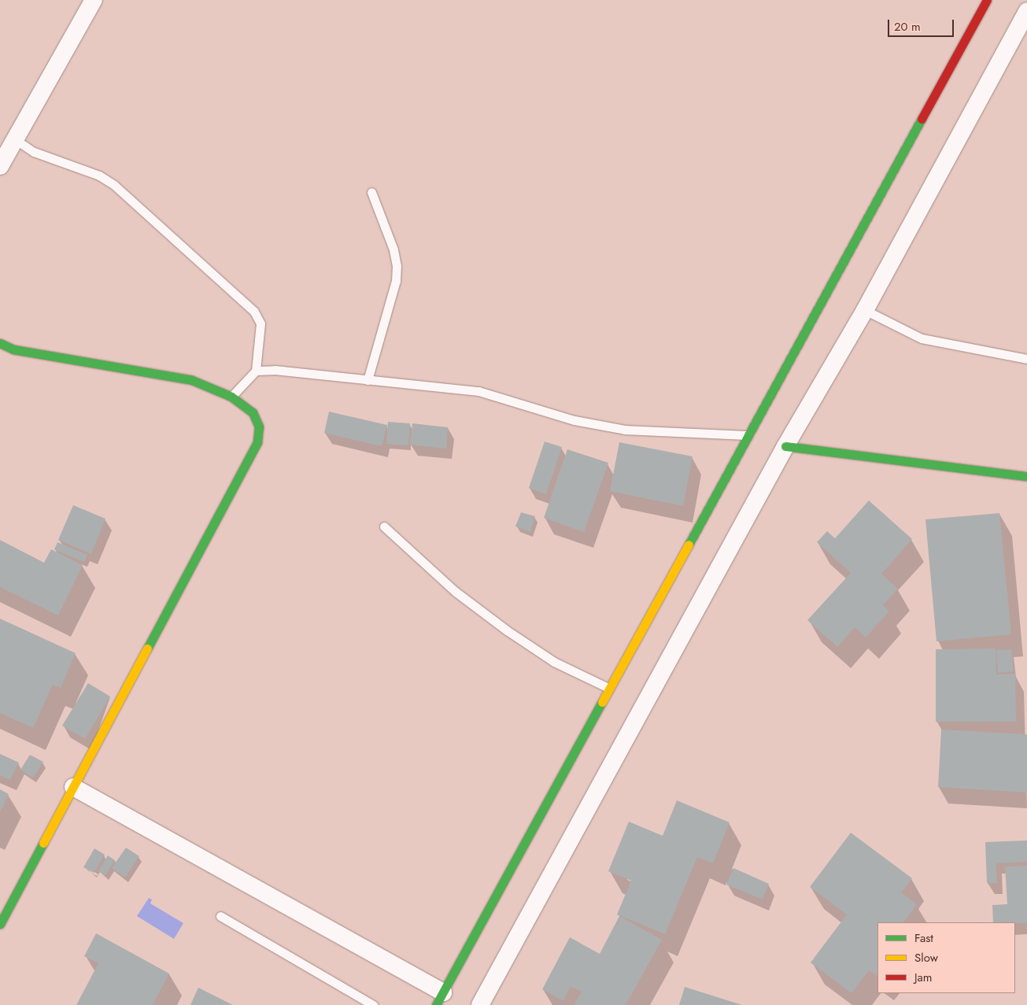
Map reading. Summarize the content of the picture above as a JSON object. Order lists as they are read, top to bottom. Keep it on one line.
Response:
{"legend":["Fast","Slow","Jam"],"scale_bar":"20 m"}
